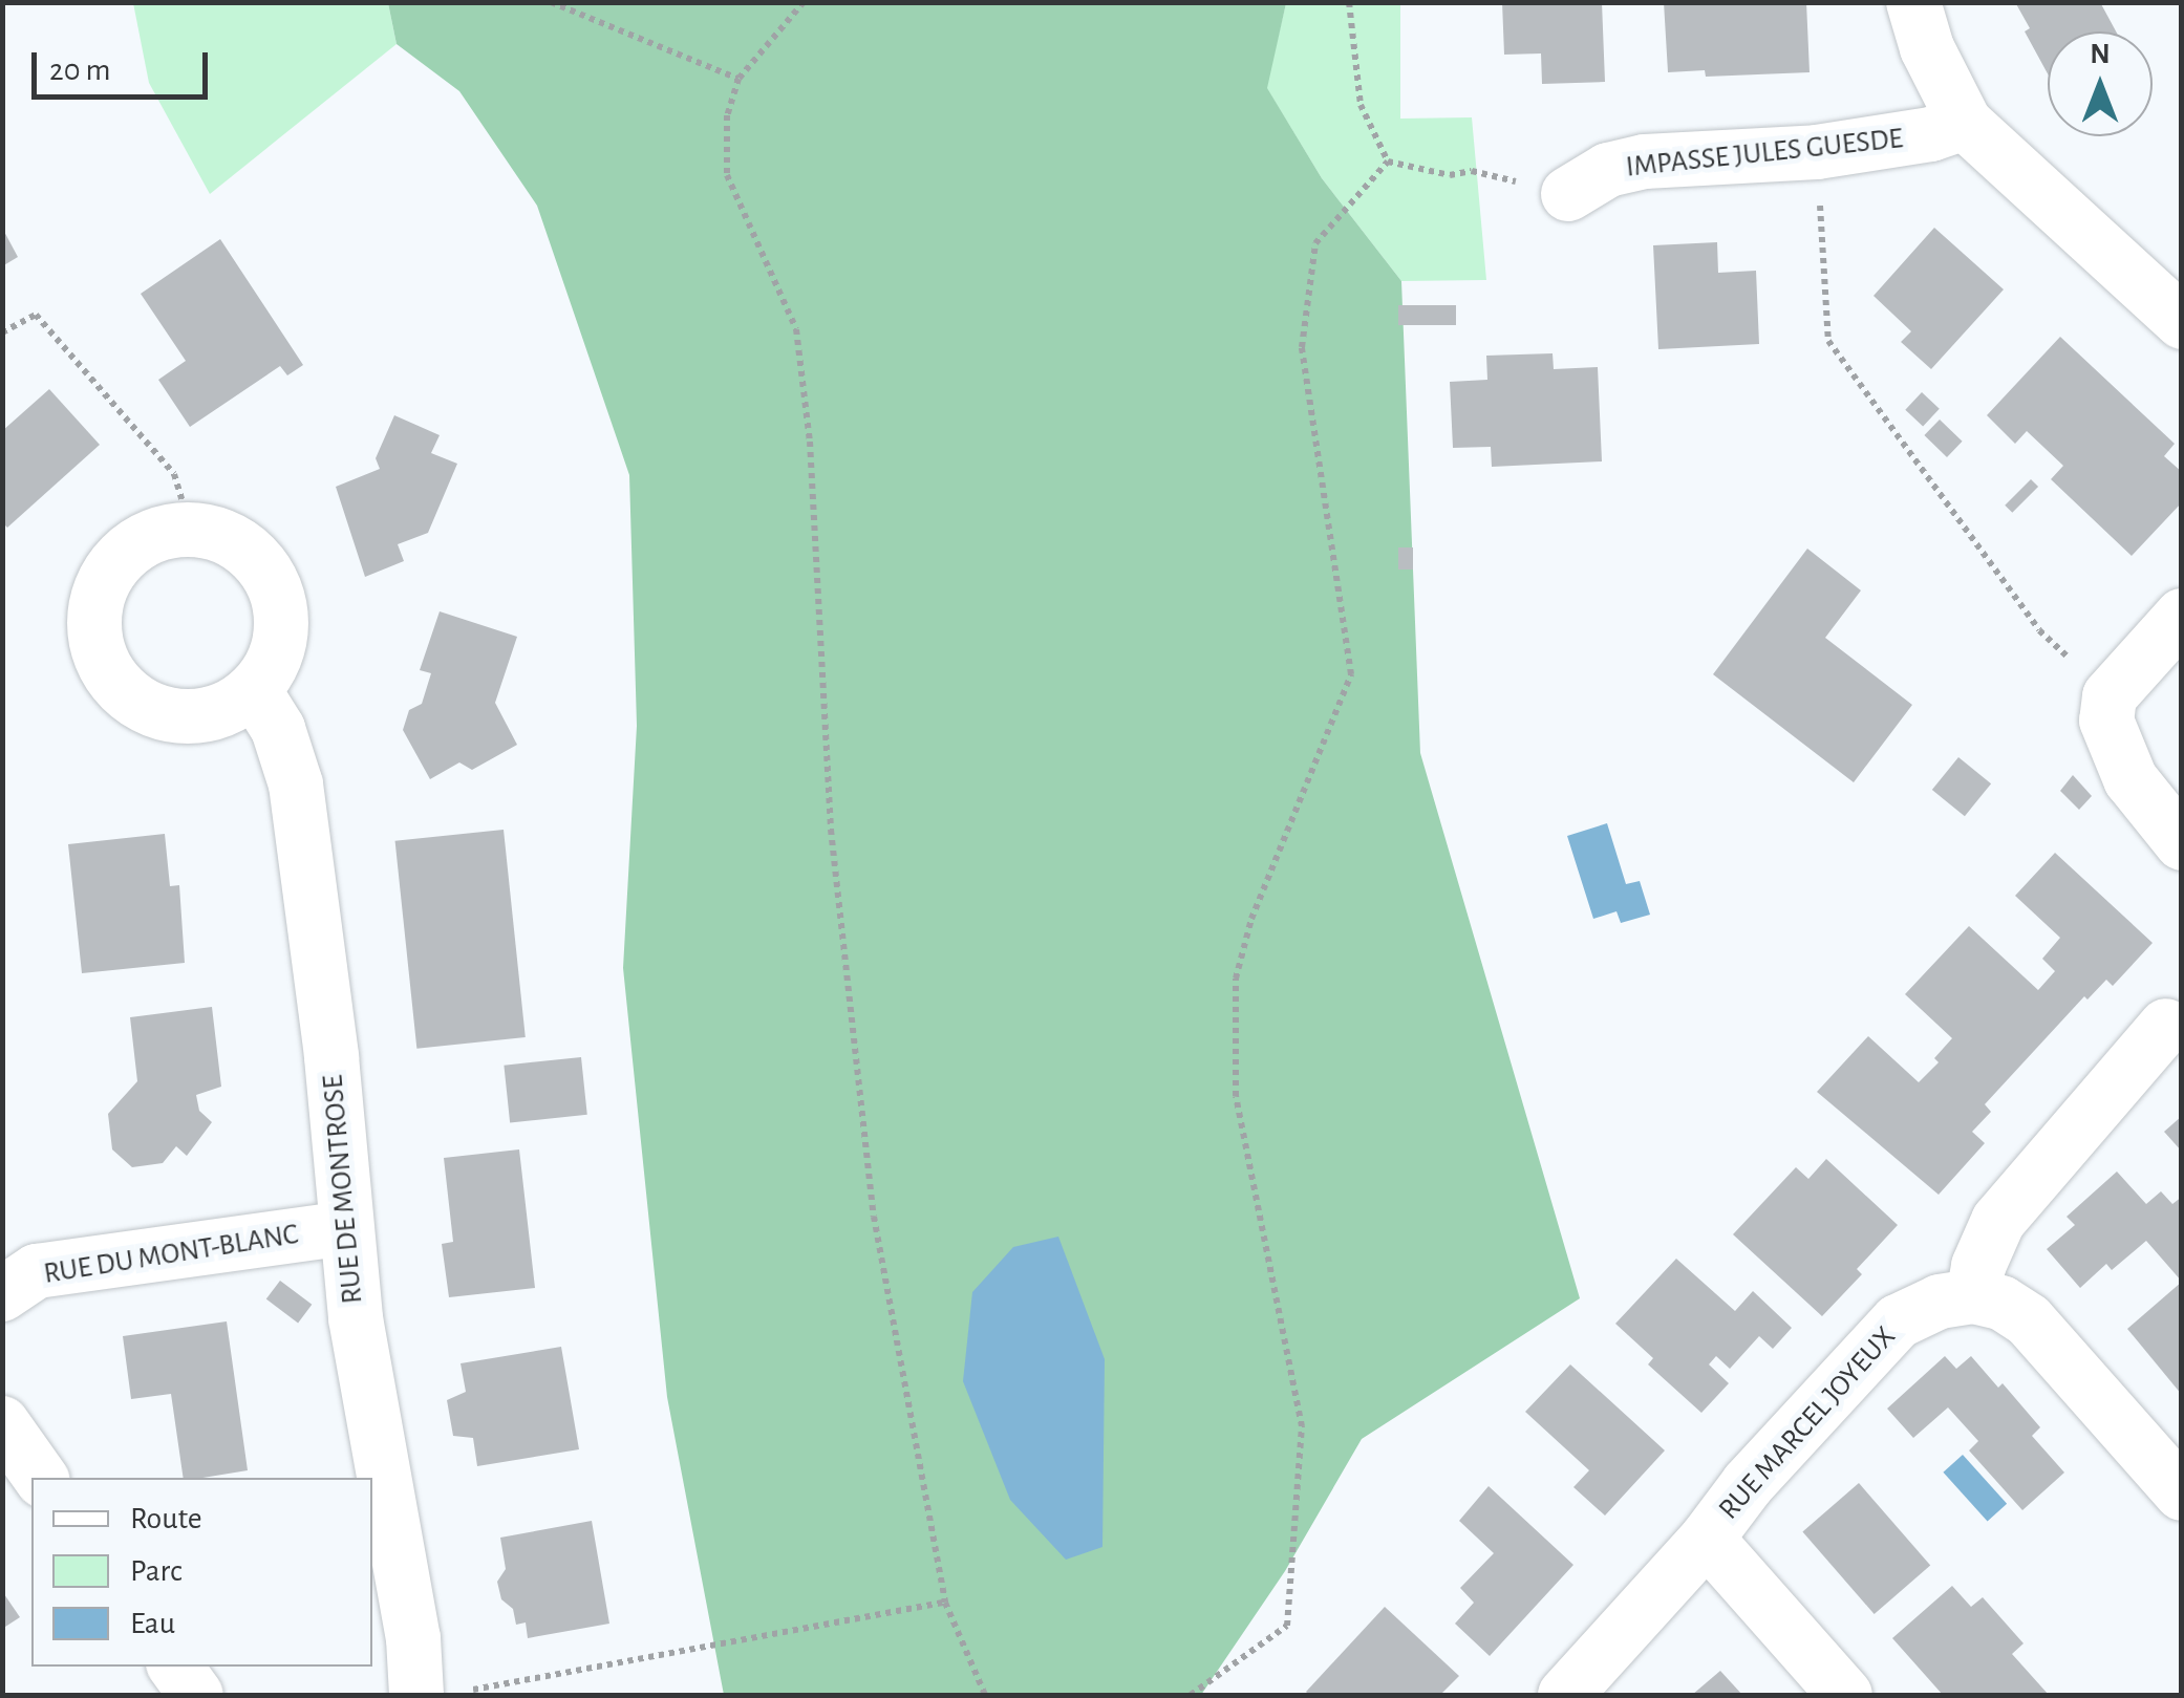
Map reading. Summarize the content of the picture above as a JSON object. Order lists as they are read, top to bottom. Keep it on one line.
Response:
{"streets":{"street":["IMPASSE JULES GUESDE","RUE DE MONTROSE","RUE DU MONT-BLANC","RUE MARCEL JOYEUX"]},"crossings":[["RUE DE MONTROSE","RUE DU MONT-BLANC"]],"legend":["Route","Parc","Eau"],"scale_bar":"20 m","north":"top"}
